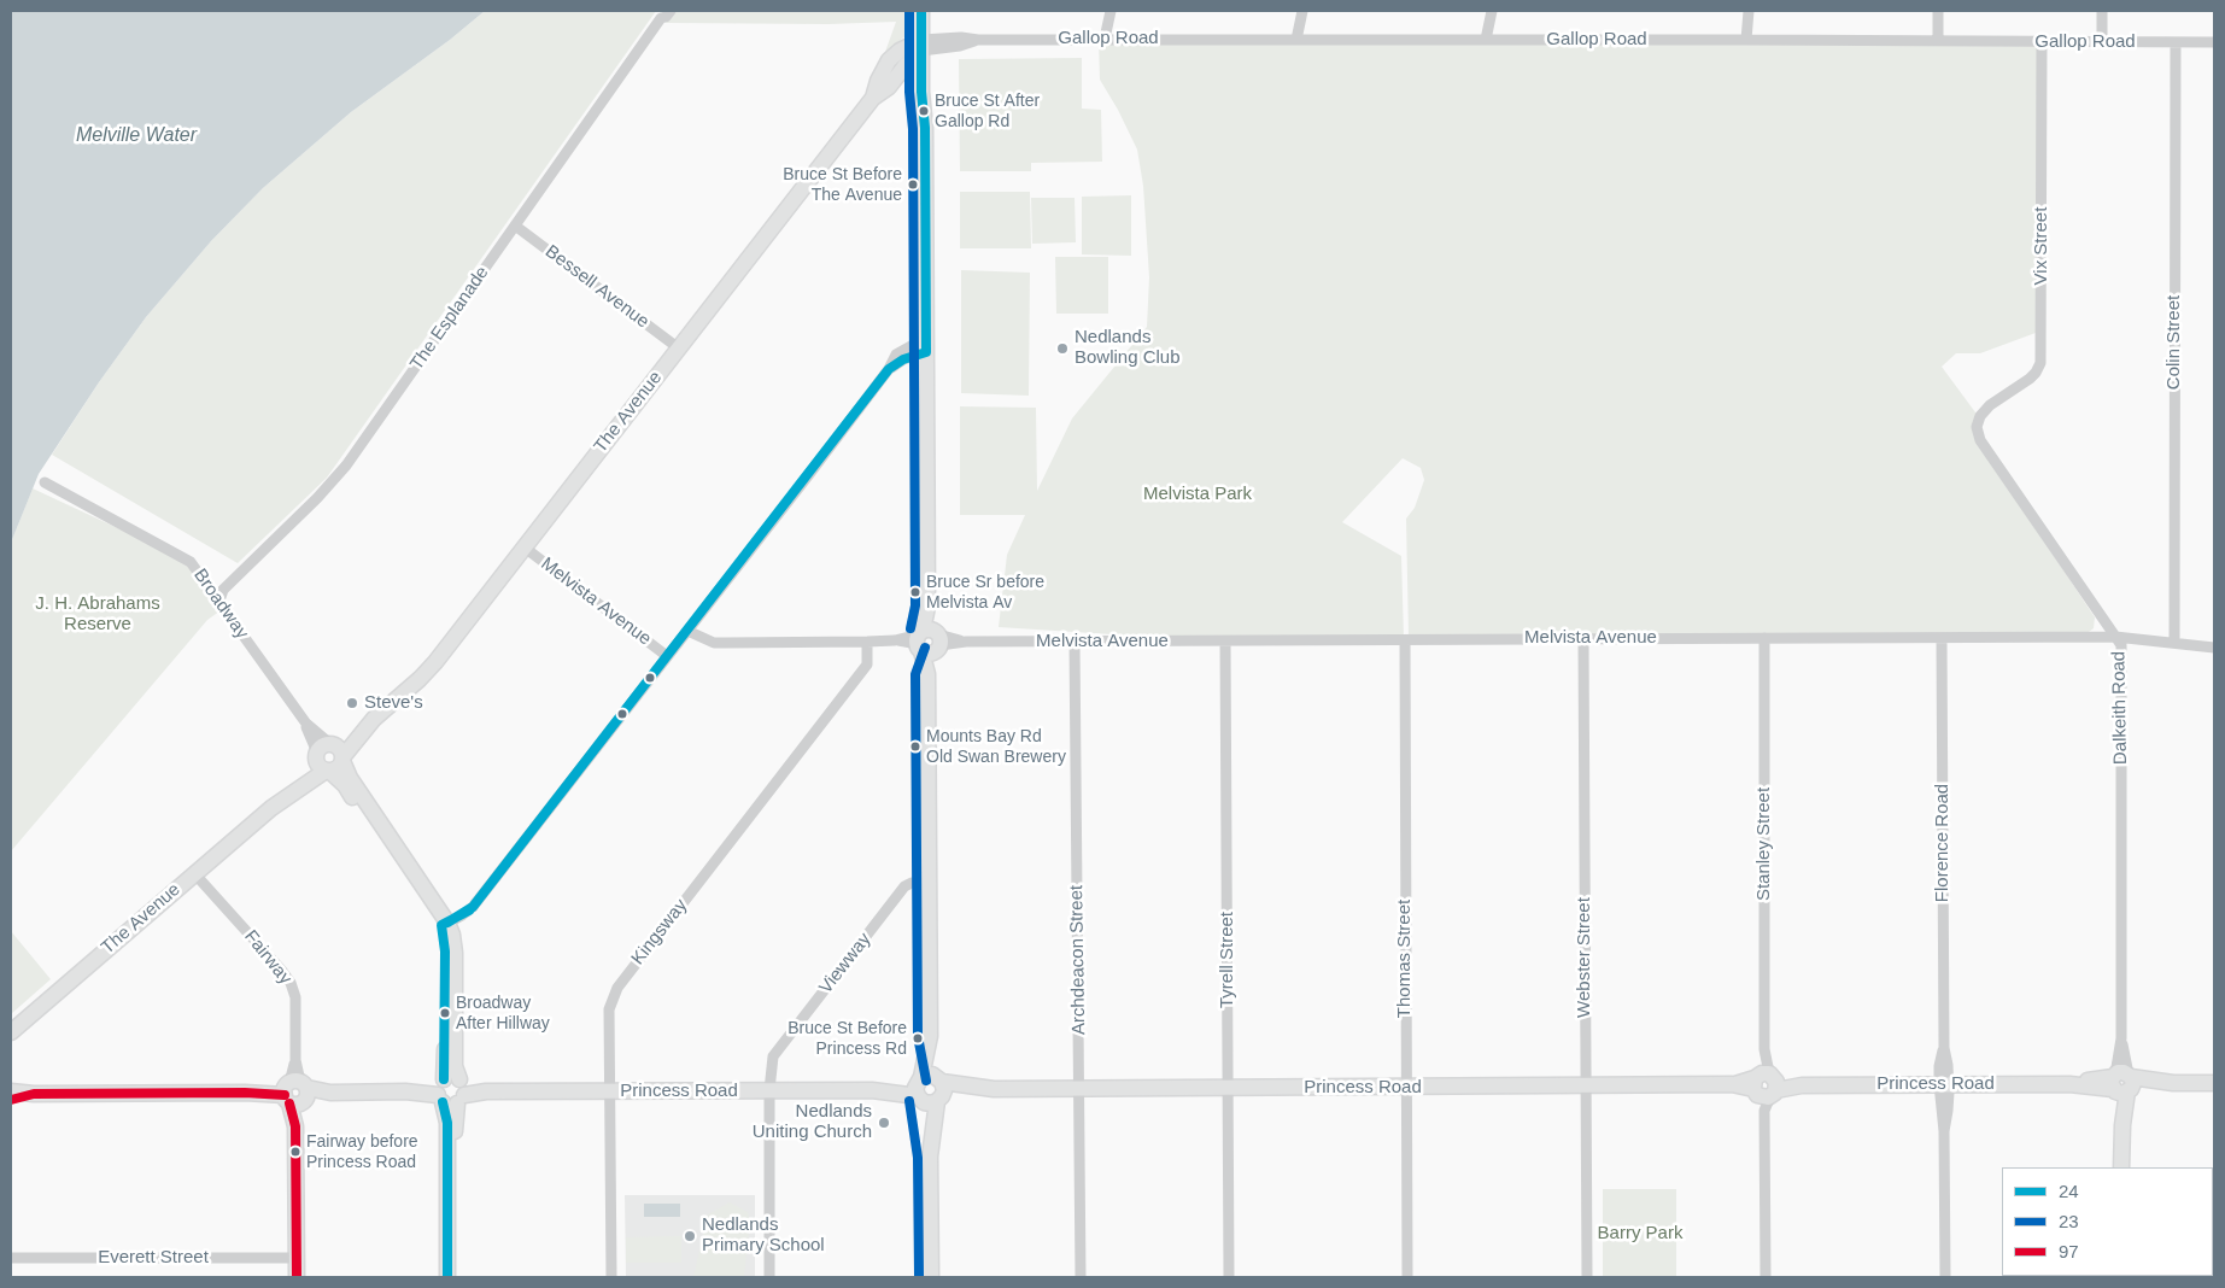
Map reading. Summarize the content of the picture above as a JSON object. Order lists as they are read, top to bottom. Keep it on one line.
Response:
{"streets":{"street":["Gallop Road","Vix Street","Bessell Avenue","The Esplanade","Colin Street","The Avenue","Melvista Avenue","Broadway","Dalkeith Road","Florence Road","Stanley Street","Kingsway","Fairway","Webster Street","Thomas Street","Archdeacon Street","Tyrell Street","Viewway","Princess Road","Everett Street"]},"crossings":[["Gallop Road","Vix Street"],["Gallop Road","Colin Street"],["Gallop Road","The Avenue"],["Vix Street","Dalkeith Road"],["Bessell Avenue","The Esplanade"],["Bessell Avenue","The Avenue"],["The Esplanade","Broadway"],["Colin Street","Melvista Avenue"],["The Avenue","Melvista Avenue"],["The Avenue","Broadway"],["The Avenue","Fairway"],["Melvista Avenue","Dalkeith Road"],["Melvista Avenue","Florence Road"],["Melvista Avenue","Stanley Street"],["Melvista Avenue","Kingsway"],["Melvista Avenue","Webster Street"],["Melvista Avenue","Thomas Street"],["Melvista Avenue","Archdeacon Street"],["Melvista Avenue","Tyrell Street"],["Dalkeith Road","Princess Road"],["Florence Road","Princess Road"],["Stanley Street","Princess Road"],["Kingsway","Princess Road"],["Fairway","Princess Road"],["Fairway","Everett Street"],["Webster Street","Princess Road"],["Thomas Street","Princess Road"],["Archdeacon Street","Princess Road"],["Tyrell Street","Princess Road"],["Viewway","Princess Road"]],"water":["Melville Water"],"parks":["Melvista Park","J. H. Abrahams Reserve","Barry Park"],"places":["Bruce St After Gallop Rd","Bruce St Before The Avenue","Nedlands Bowling Club","Bruce Sr before Melvista Av","Steve's","Mounts Bay Rd Old Swan Brewery","Broadway After Hillway","Bruce St Before Princess Rd","Nedlands Uniting Church","Fairway before Princess Road","Nedlands Primary School"],"lines":["transit line 24","transit line 23","transit line 97"],"legend":["24","23","97"]}
